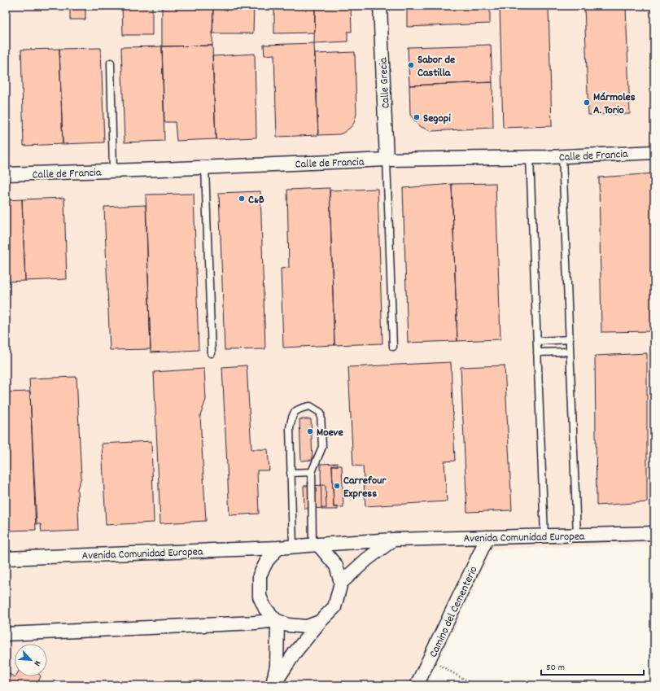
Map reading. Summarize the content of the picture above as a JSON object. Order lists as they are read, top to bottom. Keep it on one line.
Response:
{"streets":{"street":["Calle Grecia","Calle de Francia","Avenida Comunidad Europea","Camino del Cementerio"]},"crossings":[["Calle Grecia","Calle de Francia"],["Avenida Comunidad Europea","Camino del Cementerio"]],"places":["Sabor de Castilla","Mármoles A. Torio","Segopi","C&B","Moeve","Carrefour Express"],"scale_bar":"50 m","north":"bottom right"}
